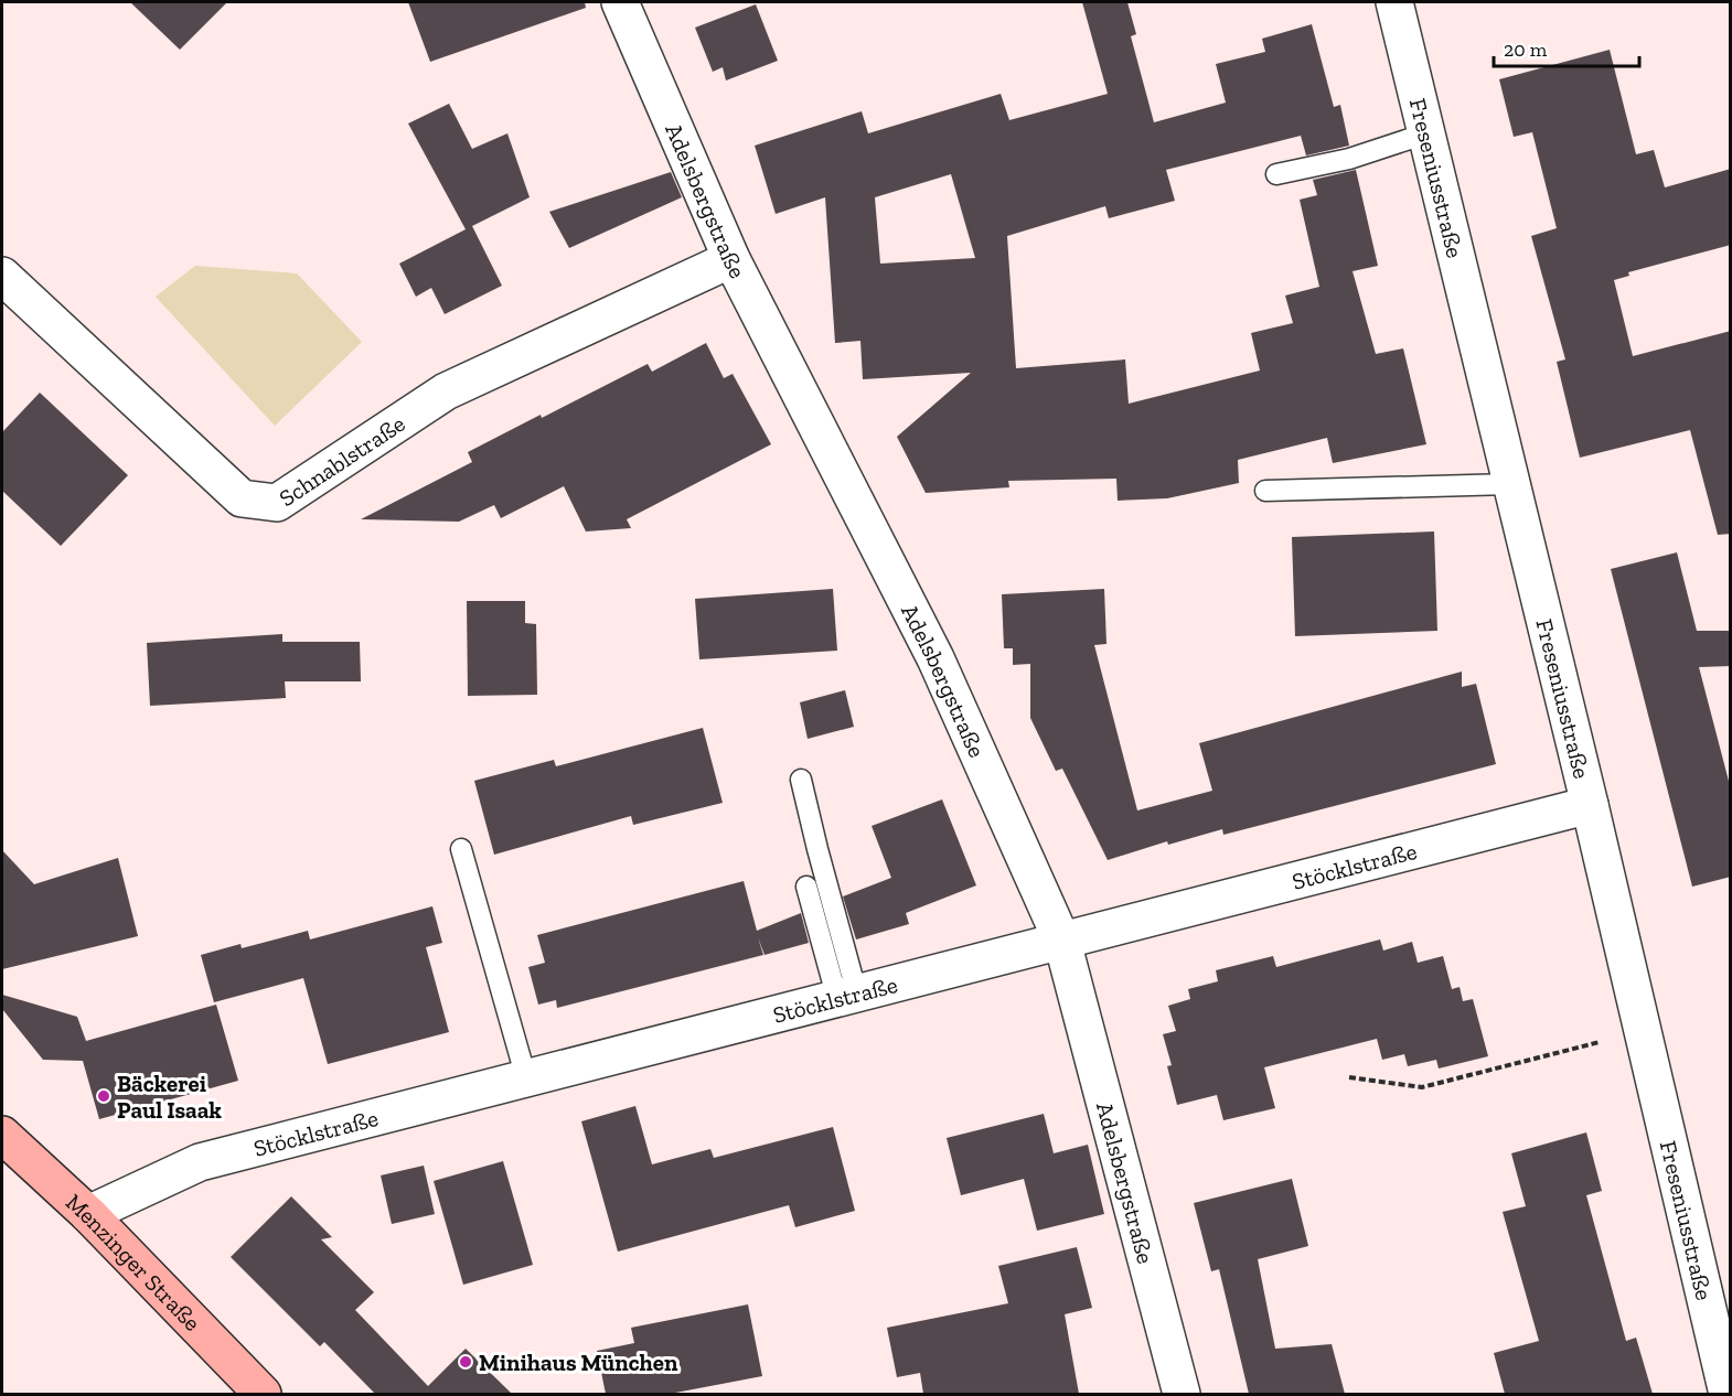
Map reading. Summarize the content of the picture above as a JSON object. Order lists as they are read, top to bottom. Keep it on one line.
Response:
{"streets":{"street":["Freseniusstraße","Adelsbergstraße","Schnablstraße","Stöcklstraße","Menzinger Straße"]},"crossings":[["Freseniusstraße","Stöcklstraße"],["Adelsbergstraße","Schnablstraße"],["Adelsbergstraße","Stöcklstraße"],["Stöcklstraße","Menzinger Straße"]],"places":["Bäckerei Paul Isaak","Minihaus München"],"scale_bar":"20 m"}
